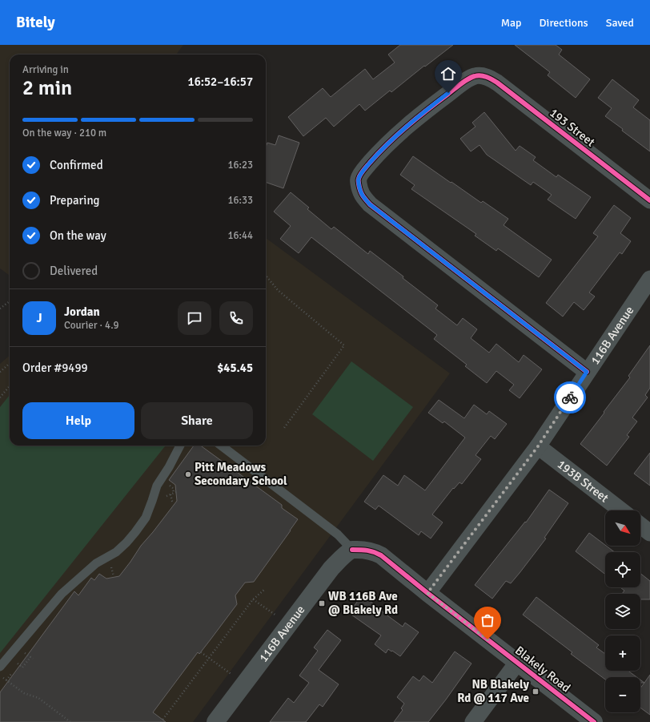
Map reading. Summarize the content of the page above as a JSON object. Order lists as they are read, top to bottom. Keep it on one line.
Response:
{"streets":{"street":["193 Street","116B Avenue","193B Street","Blakely Road"]},"crossings":[["193 Street","116B Avenue"],["116B Avenue","193B Street"],["116B Avenue","Blakely Road"]],"places":{"other":["Pitt Meadows Secondary School"],"transit":["WB 116B Ave @ Blakely Rd","NB Blakely Rd @ 117 Ave"]},"north":"bottom right","page":{"header":"Bitely","nav":["Map","Directions","Saved"],"heading":["2 min","Arriving in","16:52–16:57"],"panel":["Jordan","Courier · 4.9","Order #9499","$45.45"],"bar":"On the way · 210 m","list":[["Confirmed","16:23"],["Preparing","16:33"],["On the way","16:44"],"Delivered"],"round":"J","buttons":["Help","Share"],"map_buttons":["+","−"]}}
